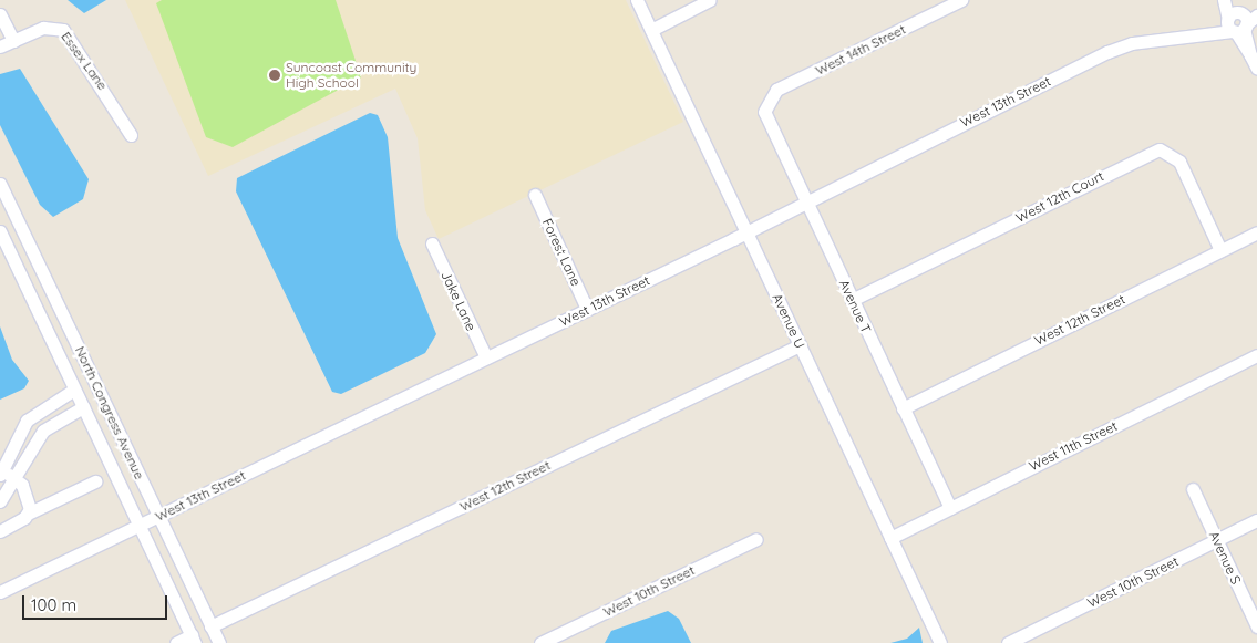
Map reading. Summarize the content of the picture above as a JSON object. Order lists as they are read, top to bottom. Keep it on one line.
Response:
{"streets":{"street":["West 14th Street","Essex Lane","West 13th Street","West 12th Court","Forest Lane","Jake Lane","Avenue T","West 12th Street","Avenue U","North Congress Avenue","West 11th Street","Avenue S","West 10th Street"]},"crossings":[["West 14th Street","Avenue T"],["West 13th Street","Forest Lane"],["West 13th Street","Jake Lane"],["West 13th Street","Avenue T"],["West 13th Street","Avenue U"],["West 13th Street","North Congress Avenue"],["West 12th Court","Avenue T"],["West 12th Court","West 12th Street"],["Avenue T","West 12th Street"],["Avenue T","West 11th Street"],["West 12th Street","Avenue U"],["West 12th Street","North Congress Avenue"],["Avenue U","West 11th Street"],["Avenue S","West 10th Street"]],"places":["Suncoast Community High School"],"scale_bar":"100 m"}
